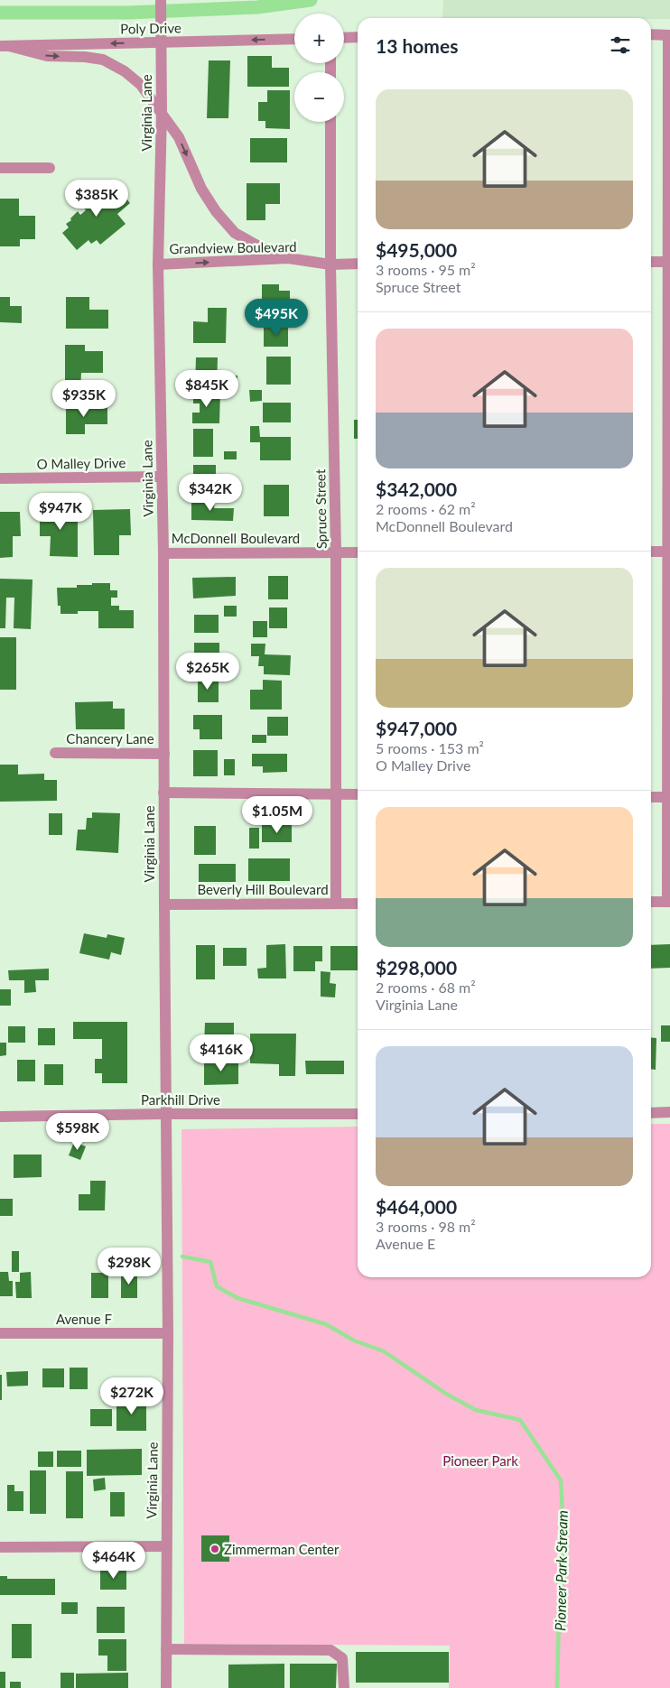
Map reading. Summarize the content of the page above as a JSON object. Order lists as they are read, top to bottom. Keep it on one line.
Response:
{"streets":{"street":["Poly Drive","Virginia Lane","Grandview Boulevard","O Malley Drive","Spruce Street","McDonnell Boulevard","Chancery Lane","Beverly Hill Boulevard","Parkhill Drive","Avenue F"]},"crossings":[["Poly Drive","Virginia Lane"],["Virginia Lane","Grandview Boulevard"],["Virginia Lane","O Malley Drive"],["Virginia Lane","McDonnell Boulevard"],["Virginia Lane","Chancery Lane"],["Virginia Lane","Beverly Hill Boulevard"],["Virginia Lane","Parkhill Drive"],["Virginia Lane","Avenue F"],["Grandview Boulevard","Spruce Street"],["Spruce Street","McDonnell Boulevard"],["Spruce Street","Beverly Hill Boulevard"]],"one_way":["Poly Drive","Grandview Boulevard"],"water":["Pioneer Park Stream"],"parks":["Pioneer Park"],"places":["Zimmerman Center"],"page":{"map_buttons":["+","−"],"heading":"13 homes","list":[{"name":"$495,000","note":"3 rooms · 95 m² · Spruce Street"},{"name":"$342,000","note":"2 rooms · 62 m² · McDonnell Boulevard"},{"name":"$947,000","note":"5 rooms · 153 m² · O Malley Drive"},{"name":"$298,000","note":"2 rooms · 68 m² · Virginia Lane"},{"name":"$464,000","note":"3 rooms · 98 m² · Avenue E"}],"price":["$385K","$495K","$845K","$935K","$342K","$947K","$265K","$1.05M","$416K","$598K","$298K","$272K","$464K"]}}
